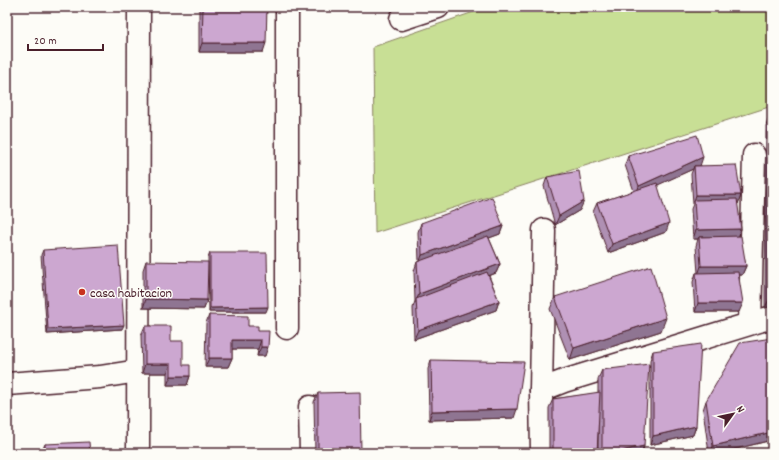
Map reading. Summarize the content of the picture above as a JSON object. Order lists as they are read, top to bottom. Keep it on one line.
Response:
{"places":["casa habitacion"],"scale_bar":"20 m","north":"top right"}
